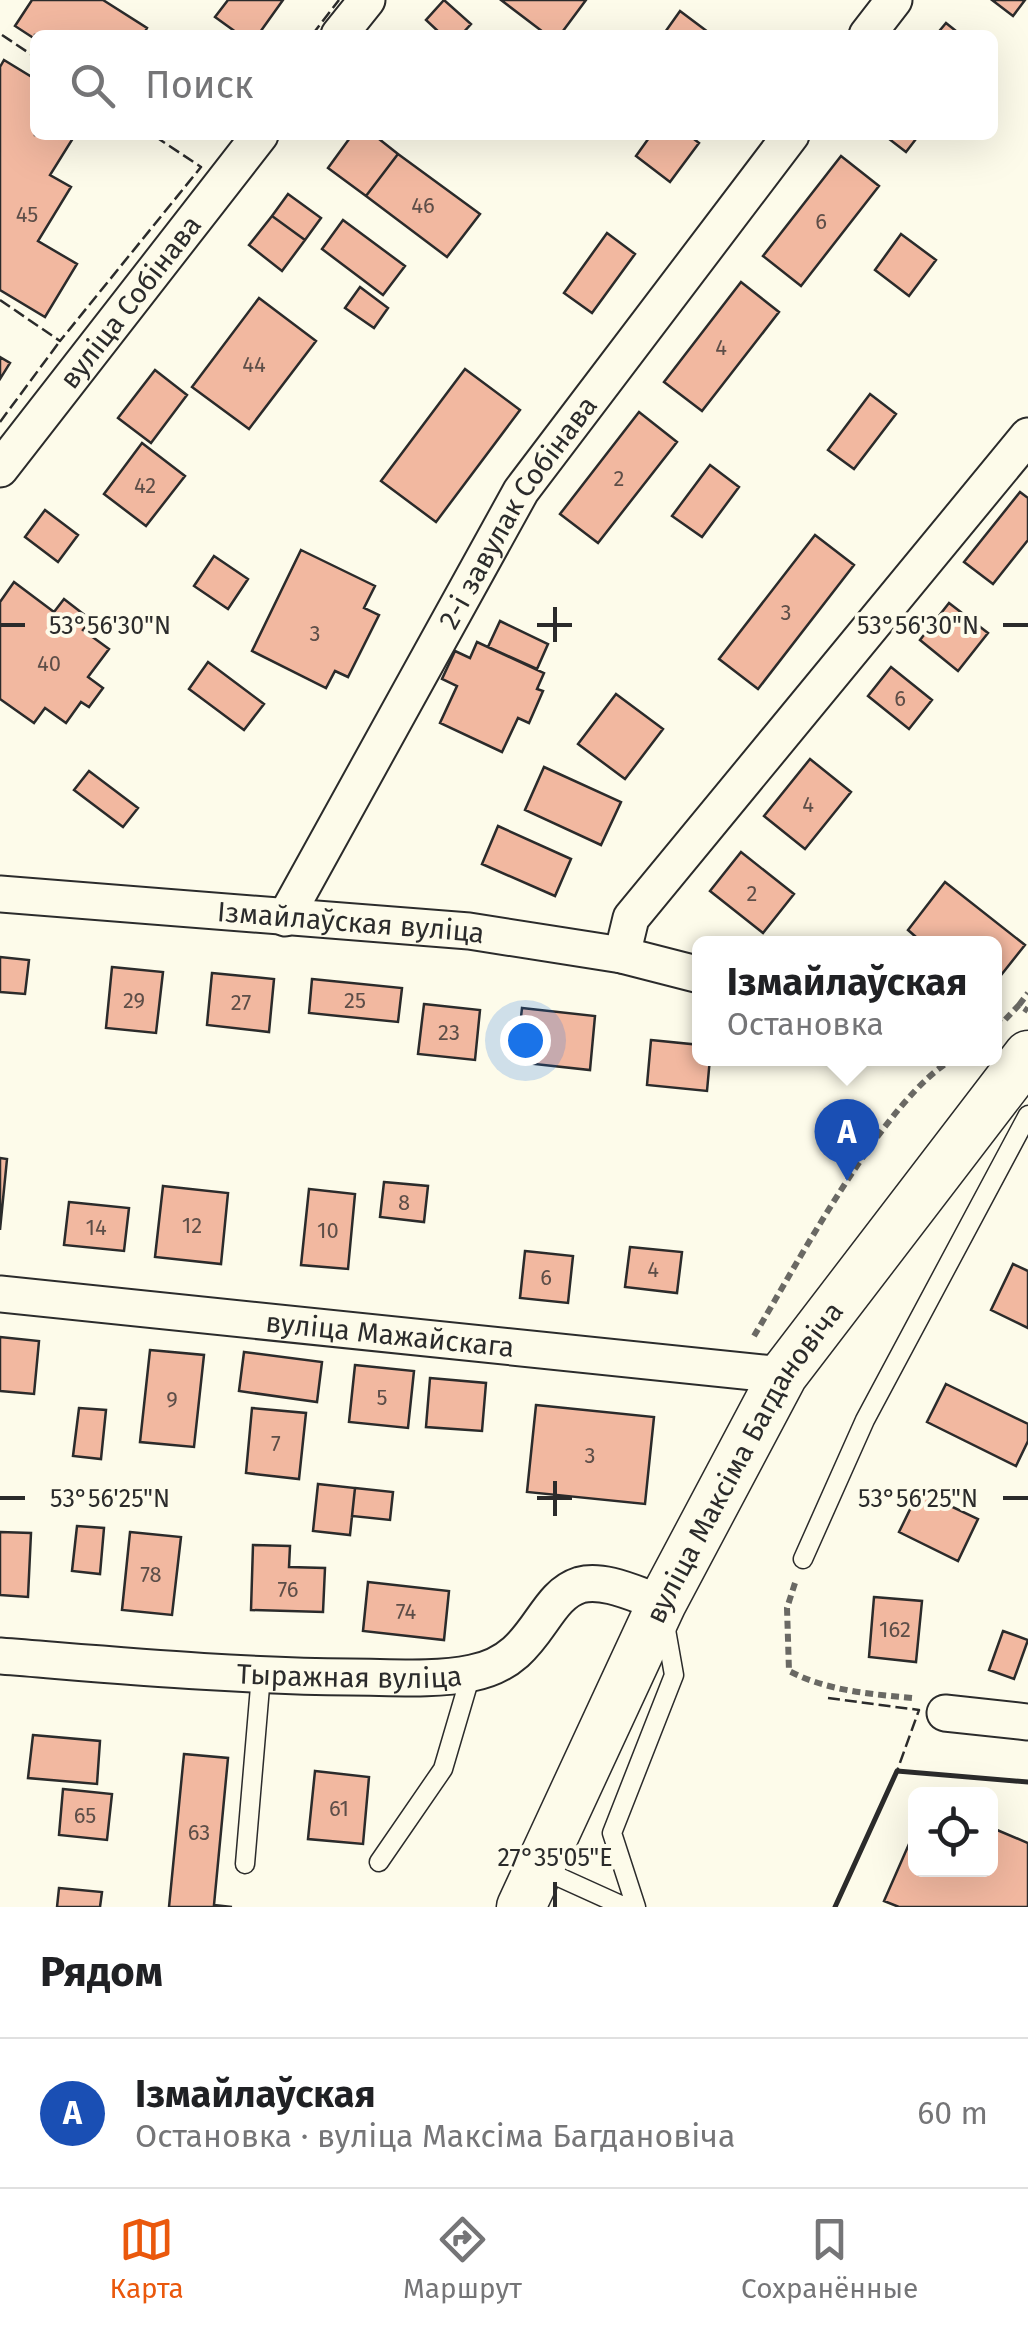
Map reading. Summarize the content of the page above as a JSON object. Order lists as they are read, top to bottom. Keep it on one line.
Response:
{"streets":{"main road":["вуліца Максіма Багдановіча"],"street":["вуліца Собінава","2-і завулак Собінава","Ізмайлаўская вуліца","вуліца Мажайскага","Тыражная вуліца"]},"crossings":[["2-і завулак Собінава","Ізмайлаўская вуліца"],["вуліца Мажайскага","вуліца Максіма Багдановіча"],["вуліца Максіма Багдановіча","Тыражная вуліца"]],"house_numbers":["46","45","6","4","44","2","42","3","3","40","6","4","2","29","25","27","23","8","12","14","10","4","6","5","9","7","3","78","76","74","162","61","65","63"],"page":{"search":"Поиск","popup":["Ізмайлаўская","Остановка"],"pins":"A","heading":"Рядом","list":[{"mark":"A","name":"Ізмайлаўская","note":"Остановка · вуліца Максіма Багдановіча","value":"60 m"}],"nav":["Карта","Маршрут","Сохранённые"]},"coordinates":["53°56'30\"N","53°56'25\"N","27°35'05\"E"]}
